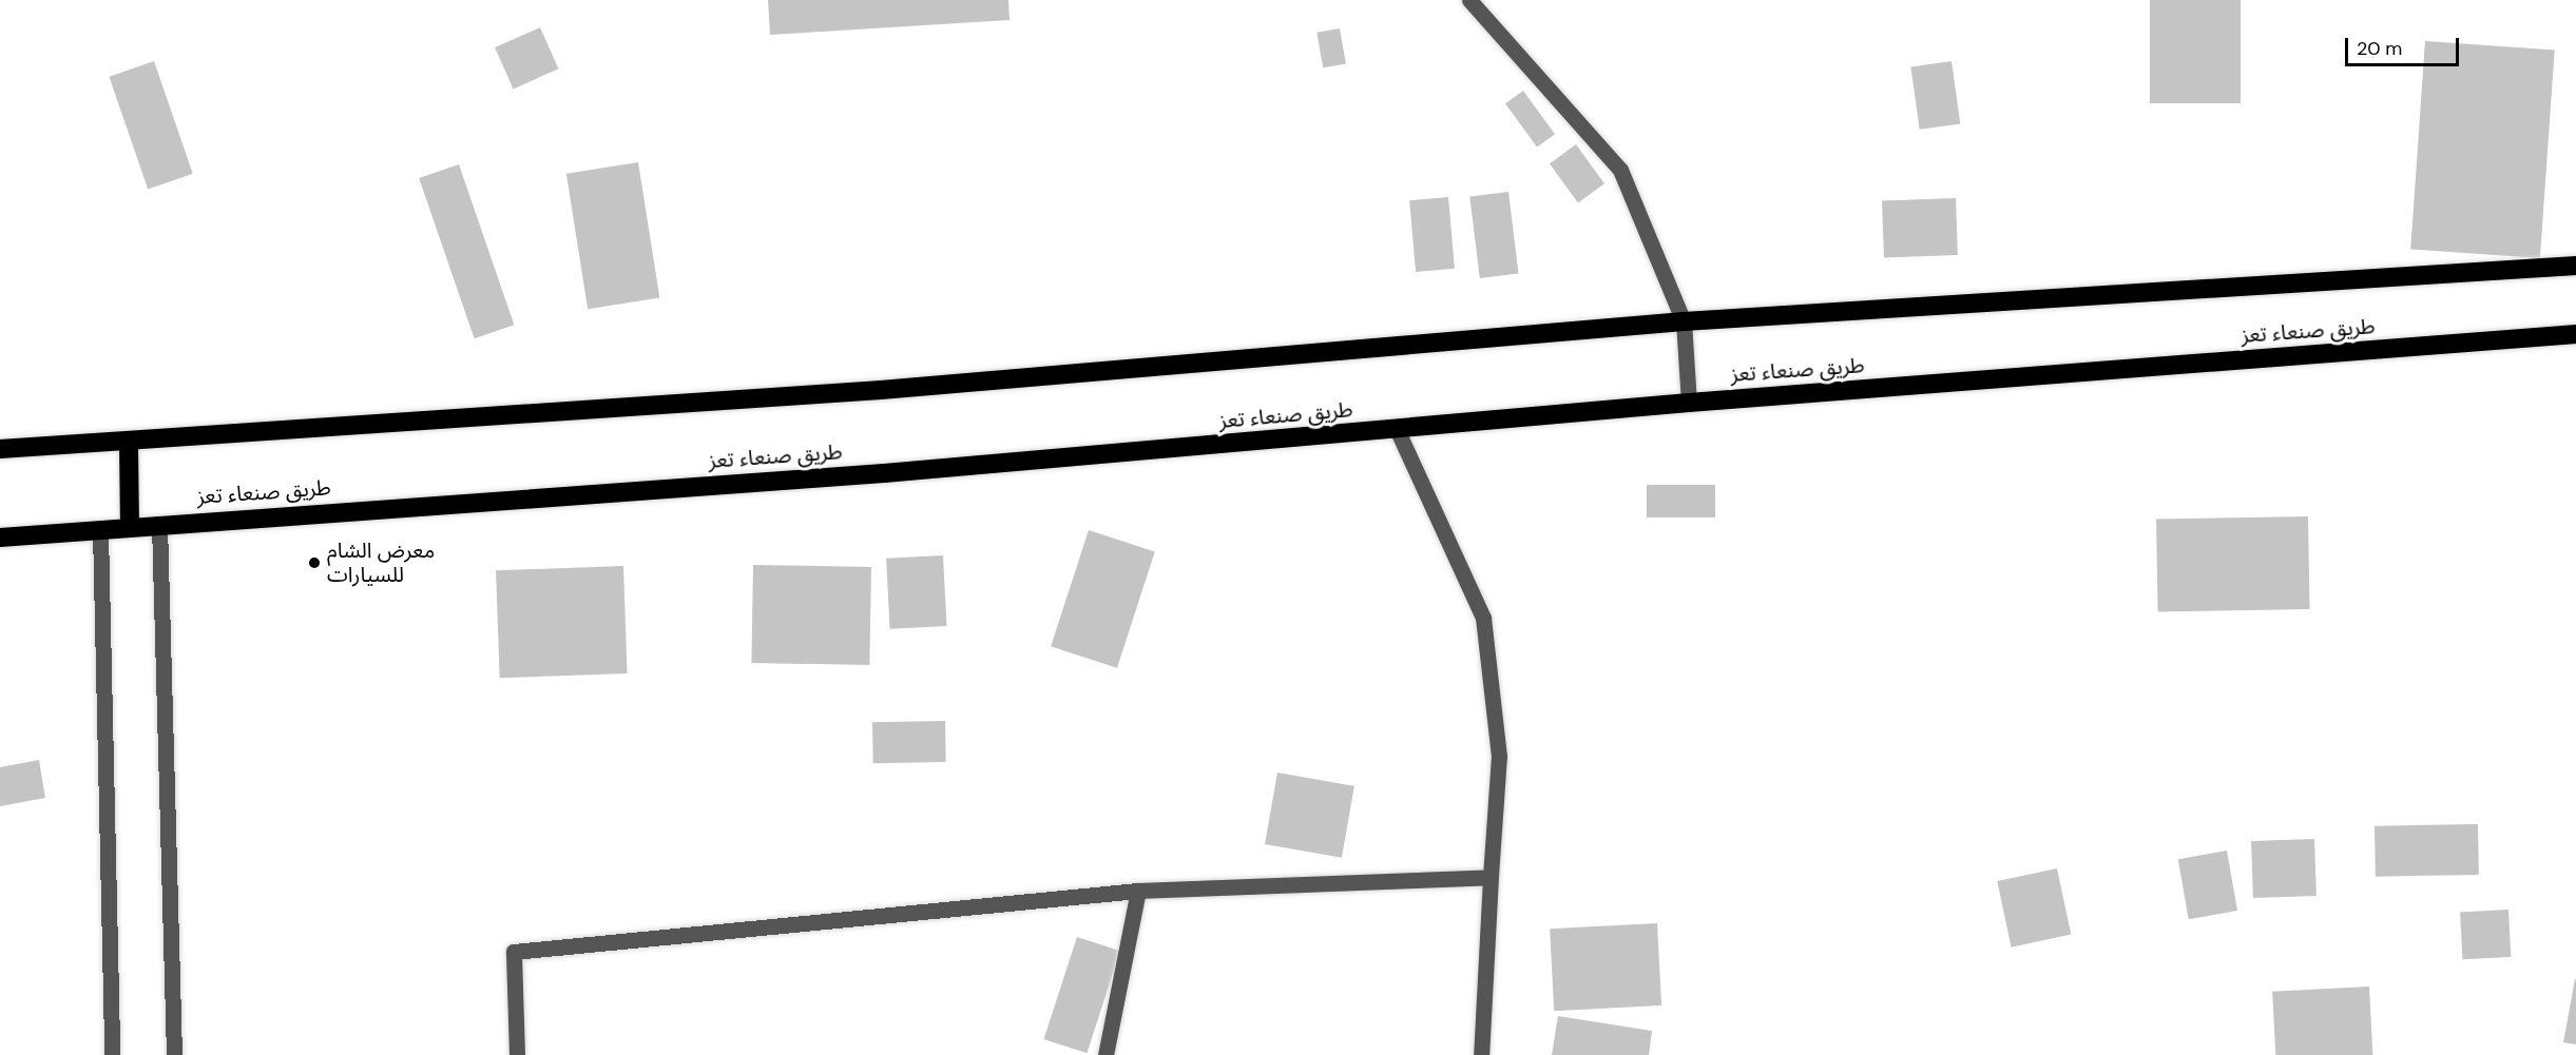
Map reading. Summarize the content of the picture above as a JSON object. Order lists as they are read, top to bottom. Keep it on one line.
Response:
{"streets":{"highway":["طريق صنعاء تعز"]},"places":["معرض الشام للسيارات"],"scale_bar":"20 m"}
